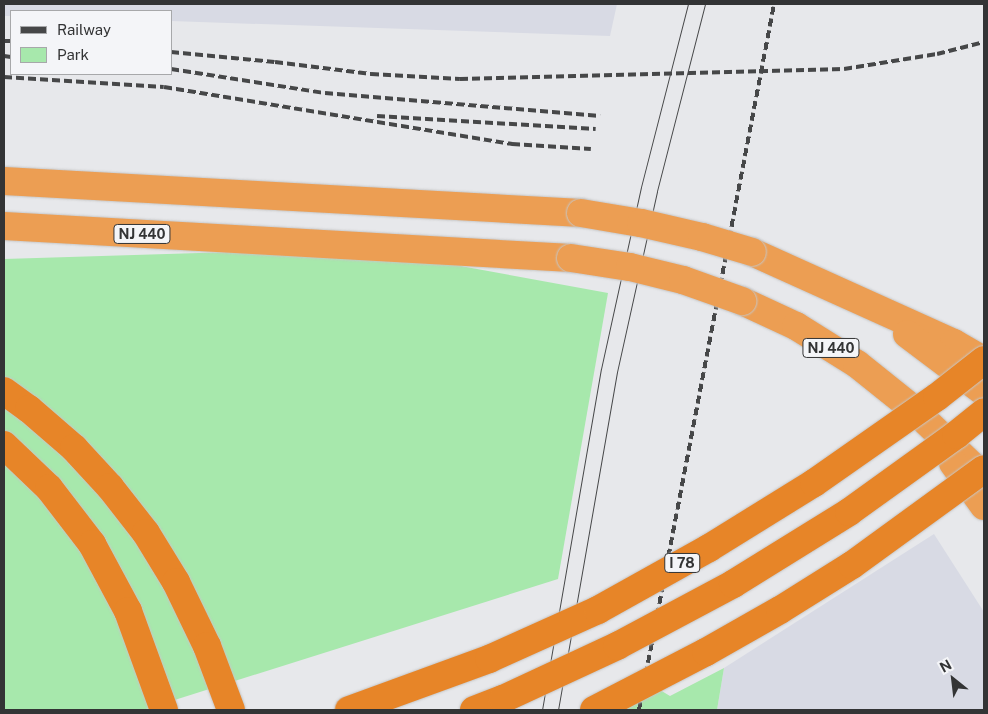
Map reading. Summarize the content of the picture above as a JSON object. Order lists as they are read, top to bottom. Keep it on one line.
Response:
{"streets":{"highway":["NJ 440","I 78"]},"legend":["Railway","Park"],"north":"top left"}
